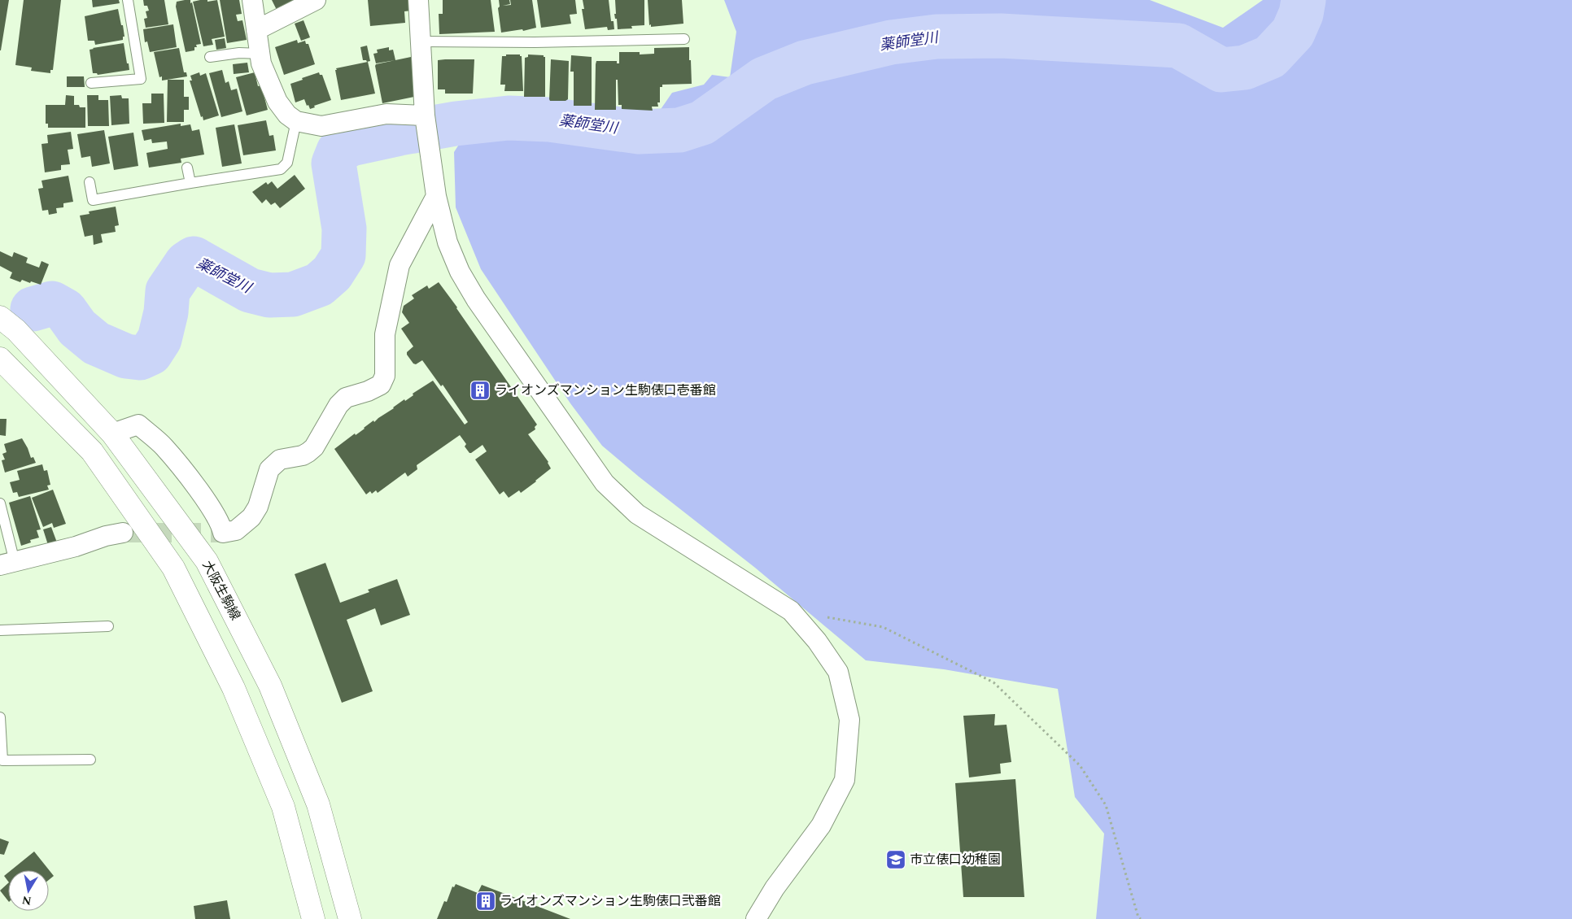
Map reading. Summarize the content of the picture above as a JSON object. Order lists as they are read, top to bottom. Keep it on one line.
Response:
{"streets":{"main road":["大阪生駒線"]},"water":["薬師堂川"],"places":{"building":["ライオンズマンション生駒俵口壱番館","ライオンズマンション生駒俵口弐番館"],"school or university":["市立俵口幼稚園"]},"north":"bottom"}
